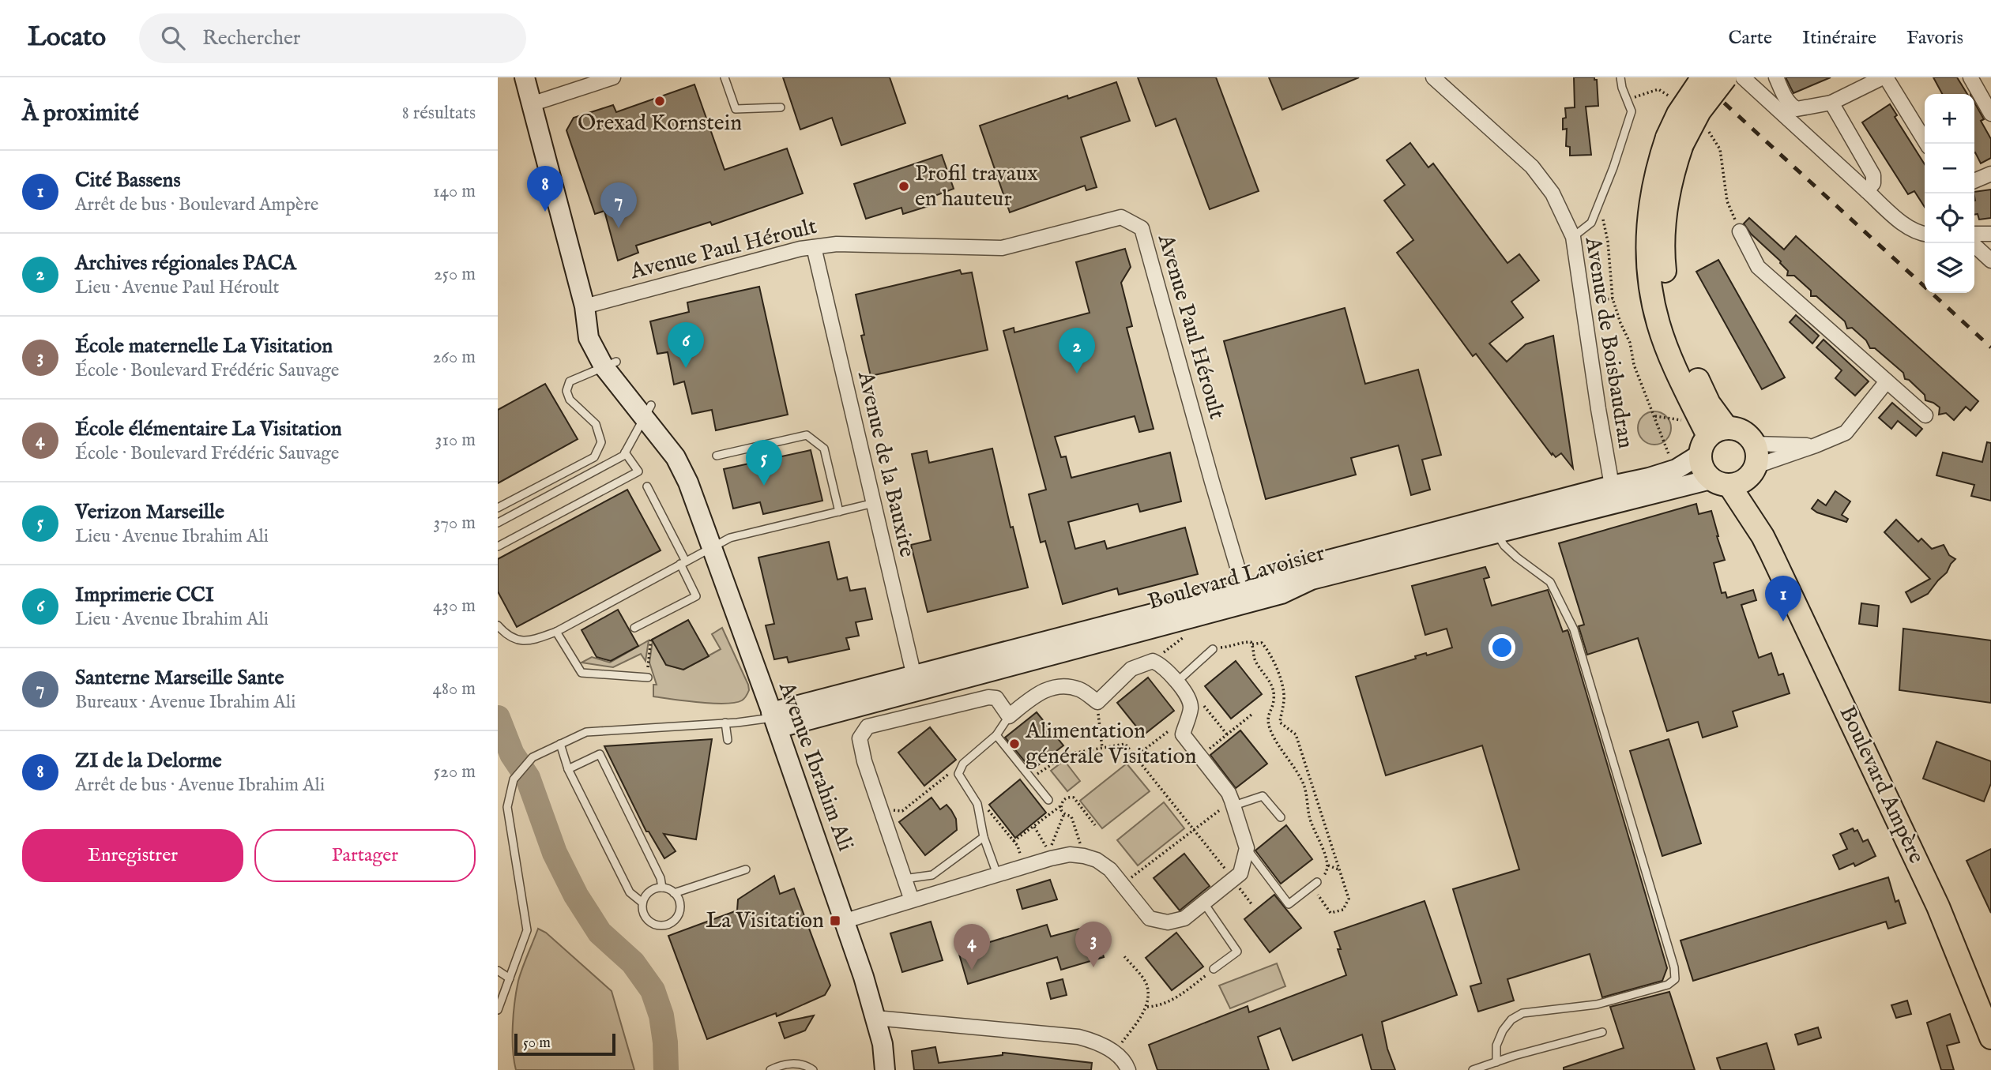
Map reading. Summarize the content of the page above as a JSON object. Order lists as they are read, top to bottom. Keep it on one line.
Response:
{"streets":{"main road":["Boulevard Ampère"],"street":["Avenue Paul Héroult","Avenue de Boisbaudran","Avenue de la Bauxite","Boulevard Lavoisier","Avenue Ibrahim Ali"]},"crossings":[["Avenue Paul Héroult","Avenue de la Bauxite"],["Avenue Paul Héroult","Boulevard Lavoisier"],["Avenue Paul Héroult","Avenue Ibrahim Ali"],["Avenue de Boisbaudran","Boulevard Lavoisier"],["Avenue de la Bauxite","Boulevard Lavoisier"],["Boulevard Lavoisier","Avenue Ibrahim Ali"],["Boulevard Lavoisier","Boulevard Ampère"]],"places":{"other":["Orexad Kornstein","Profil travaux en hauteur","Alimentation générale Visitation"],"transit":["La Visitation"]},"scale_bar":"50 m","page":{"header":"Locato","search":"Rechercher","nav":["Carte","Itinéraire","Favoris"],"heading":["À proximité","8 résultats"],"map_buttons":["+","−"],"list":[{"mark":"1","name":"Cité Bassens","note":"Arrêt de bus · Boulevard Ampère","value":"140 m"},{"mark":"2","name":"Archives régionales PACA","note":"Lieu · Avenue Paul Héroult","value":"250 m"},{"mark":"3","name":"École maternelle La Visitation","note":"École · Boulevard Frédéric Sauvage","value":"260 m"},{"mark":"4","name":"École élémentaire La Visitation","note":"École · Boulevard Frédéric Sauvage","value":"310 m"},{"mark":"5","name":"Verizon Marseille","note":"Lieu · Avenue Ibrahim Ali","value":"370 m"},{"mark":"6","name":"Imprimerie CCI","note":"Lieu · Avenue Ibrahim Ali","value":"430 m"},{"mark":"7","name":"Santerne Marseille Sante","note":"Bureaux · Avenue Ibrahim Ali","value":"480 m"},{"mark":"8","name":"ZI de la Delorme","note":"Arrêt de bus · Avenue Ibrahim Ali","value":"520 m"}],"pins":["8","7","6","2","5","1","3","4"],"buttons":["Enregistrer","Partager"],"scale":"50 m"}}
